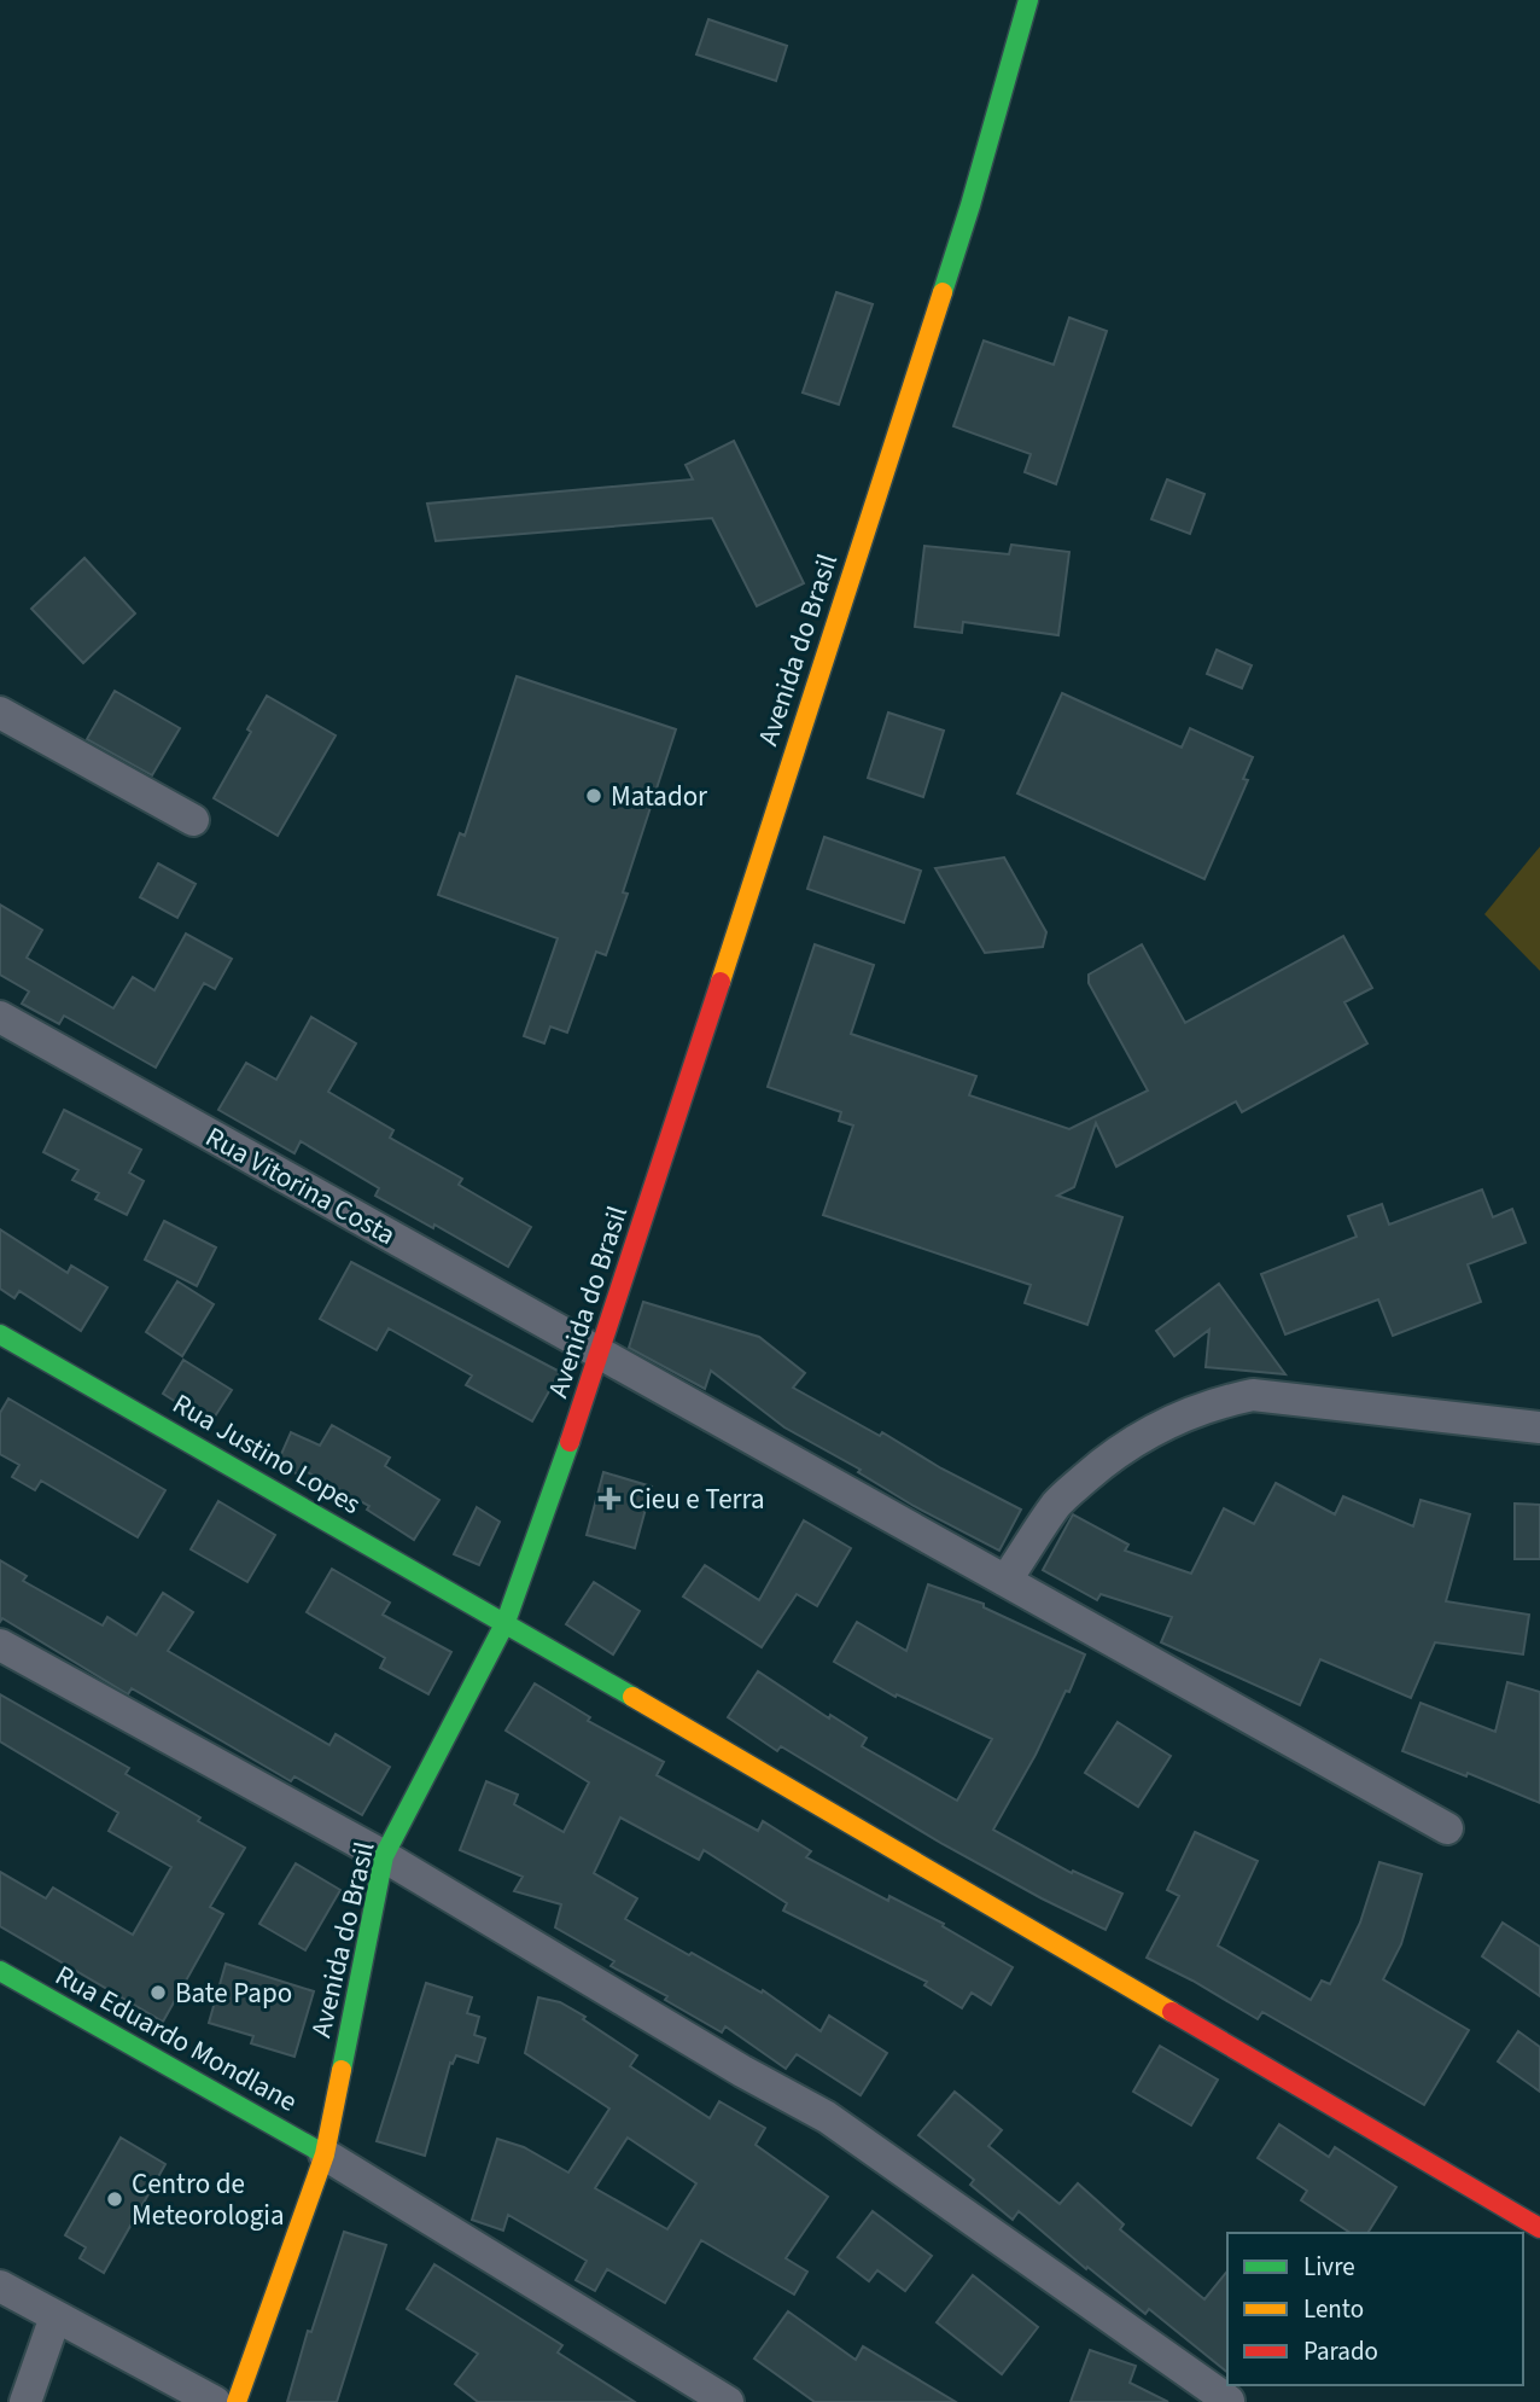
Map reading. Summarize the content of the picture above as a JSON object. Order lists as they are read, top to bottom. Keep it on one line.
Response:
{"streets":{"street":["Avenida do Brasil","Rua Vitorina Costa","Rua Justino Lopes","Rua Eduardo Mondlane"]},"crossings":[["Avenida do Brasil","Rua Vitorina Costa"],["Avenida do Brasil","Rua Justino Lopes"],["Avenida do Brasil","Rua Eduardo Mondlane"]],"places":{"other":["Matador","Bate Papo","Centro de Meteorologia"],"health":["Cieu e Terra"]},"legend":["Livre","Lento","Parado"]}
